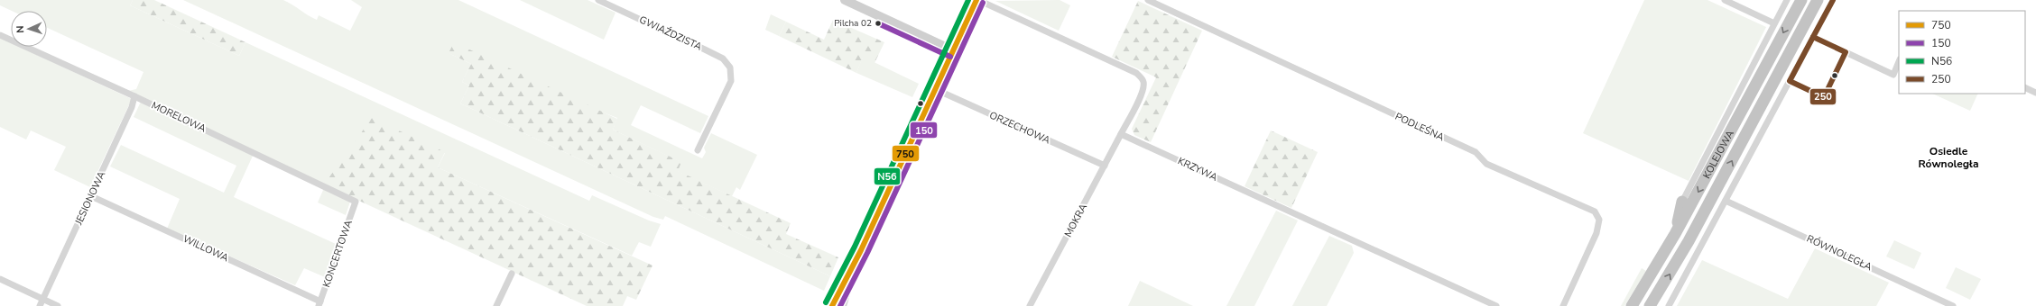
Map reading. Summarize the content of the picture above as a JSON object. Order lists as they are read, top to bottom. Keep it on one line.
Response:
{"streets":{"highway":["KOLEJOWA"],"street":["GWIAŹDZISTA","MORELOWA","PODLEŚNA","ORZECHOWA","KRZYWA","JESIONOWA","MOKRA","WILLOWA","RÓWNOLEGŁA","KONCERTOWA"]},"crossings":[["MORELOWA","JESIONOWA"],["MORELOWA","KONCERTOWA"],["ORZECHOWA","MOKRA"],["KRZYWA","MOKRA"],["JESIONOWA","WILLOWA"],["WILLOWA","KONCERTOWA"]],"districts":["Osiedle Równoległa"],"places":["Pilcha 02"],"lines":["transit line 750","transit line N56","transit line 250","transit line 150"],"legend":["750","150","N56","250"],"north":"left"}
